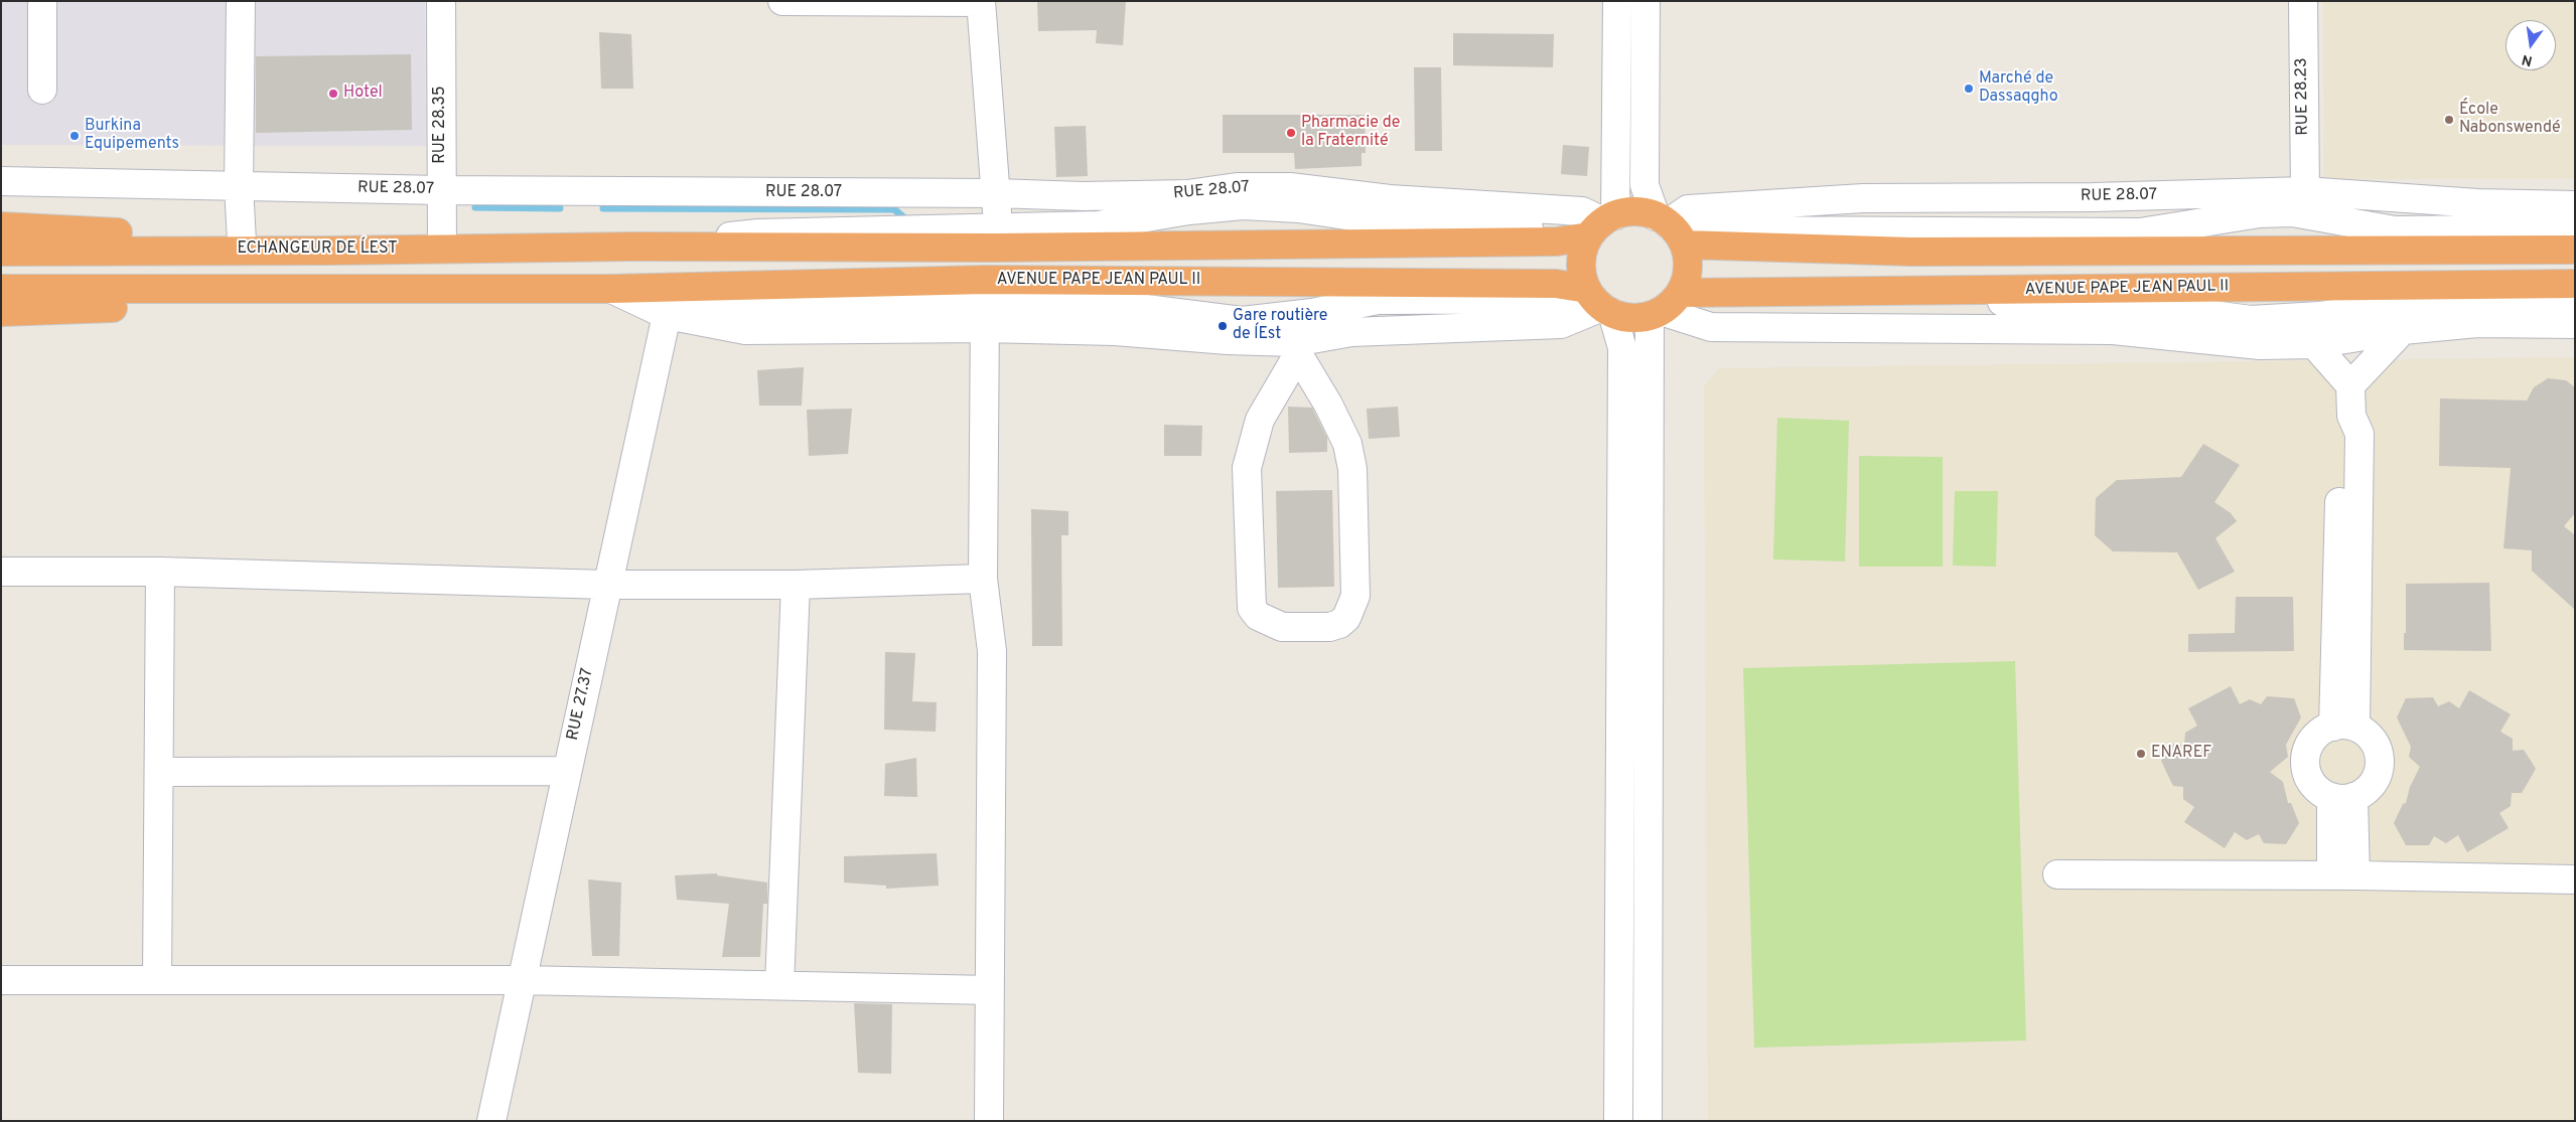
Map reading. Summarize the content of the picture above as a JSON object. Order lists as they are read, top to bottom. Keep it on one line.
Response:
{"streets":{"highway":["ECHANGEUR DE L´EST","AVENUE PAPE JEAN PAUL II"],"street":["RUE 28.23","RUE 28.35","RUE 28.07","RUE 27.37"]},"crossings":[["RUE 28.23","RUE 28.07"],["RUE 28.35","RUE 28.07"],["RUE 28.35","ECHANGEUR DE L´EST"],["RUE 28.07","AVENUE PAPE JEAN PAUL II"],["ECHANGEUR DE L´EST","AVENUE PAPE JEAN PAUL II"],["AVENUE PAPE JEAN PAUL II","RUE 27.37"]],"places":["Marché de Dassaqgho","Hotel","École Nabonswendé","Pharmacie de la Fraternité","Burkina Equipements","Gare routière de l´Est","ENAREF"],"north":"bottom"}
